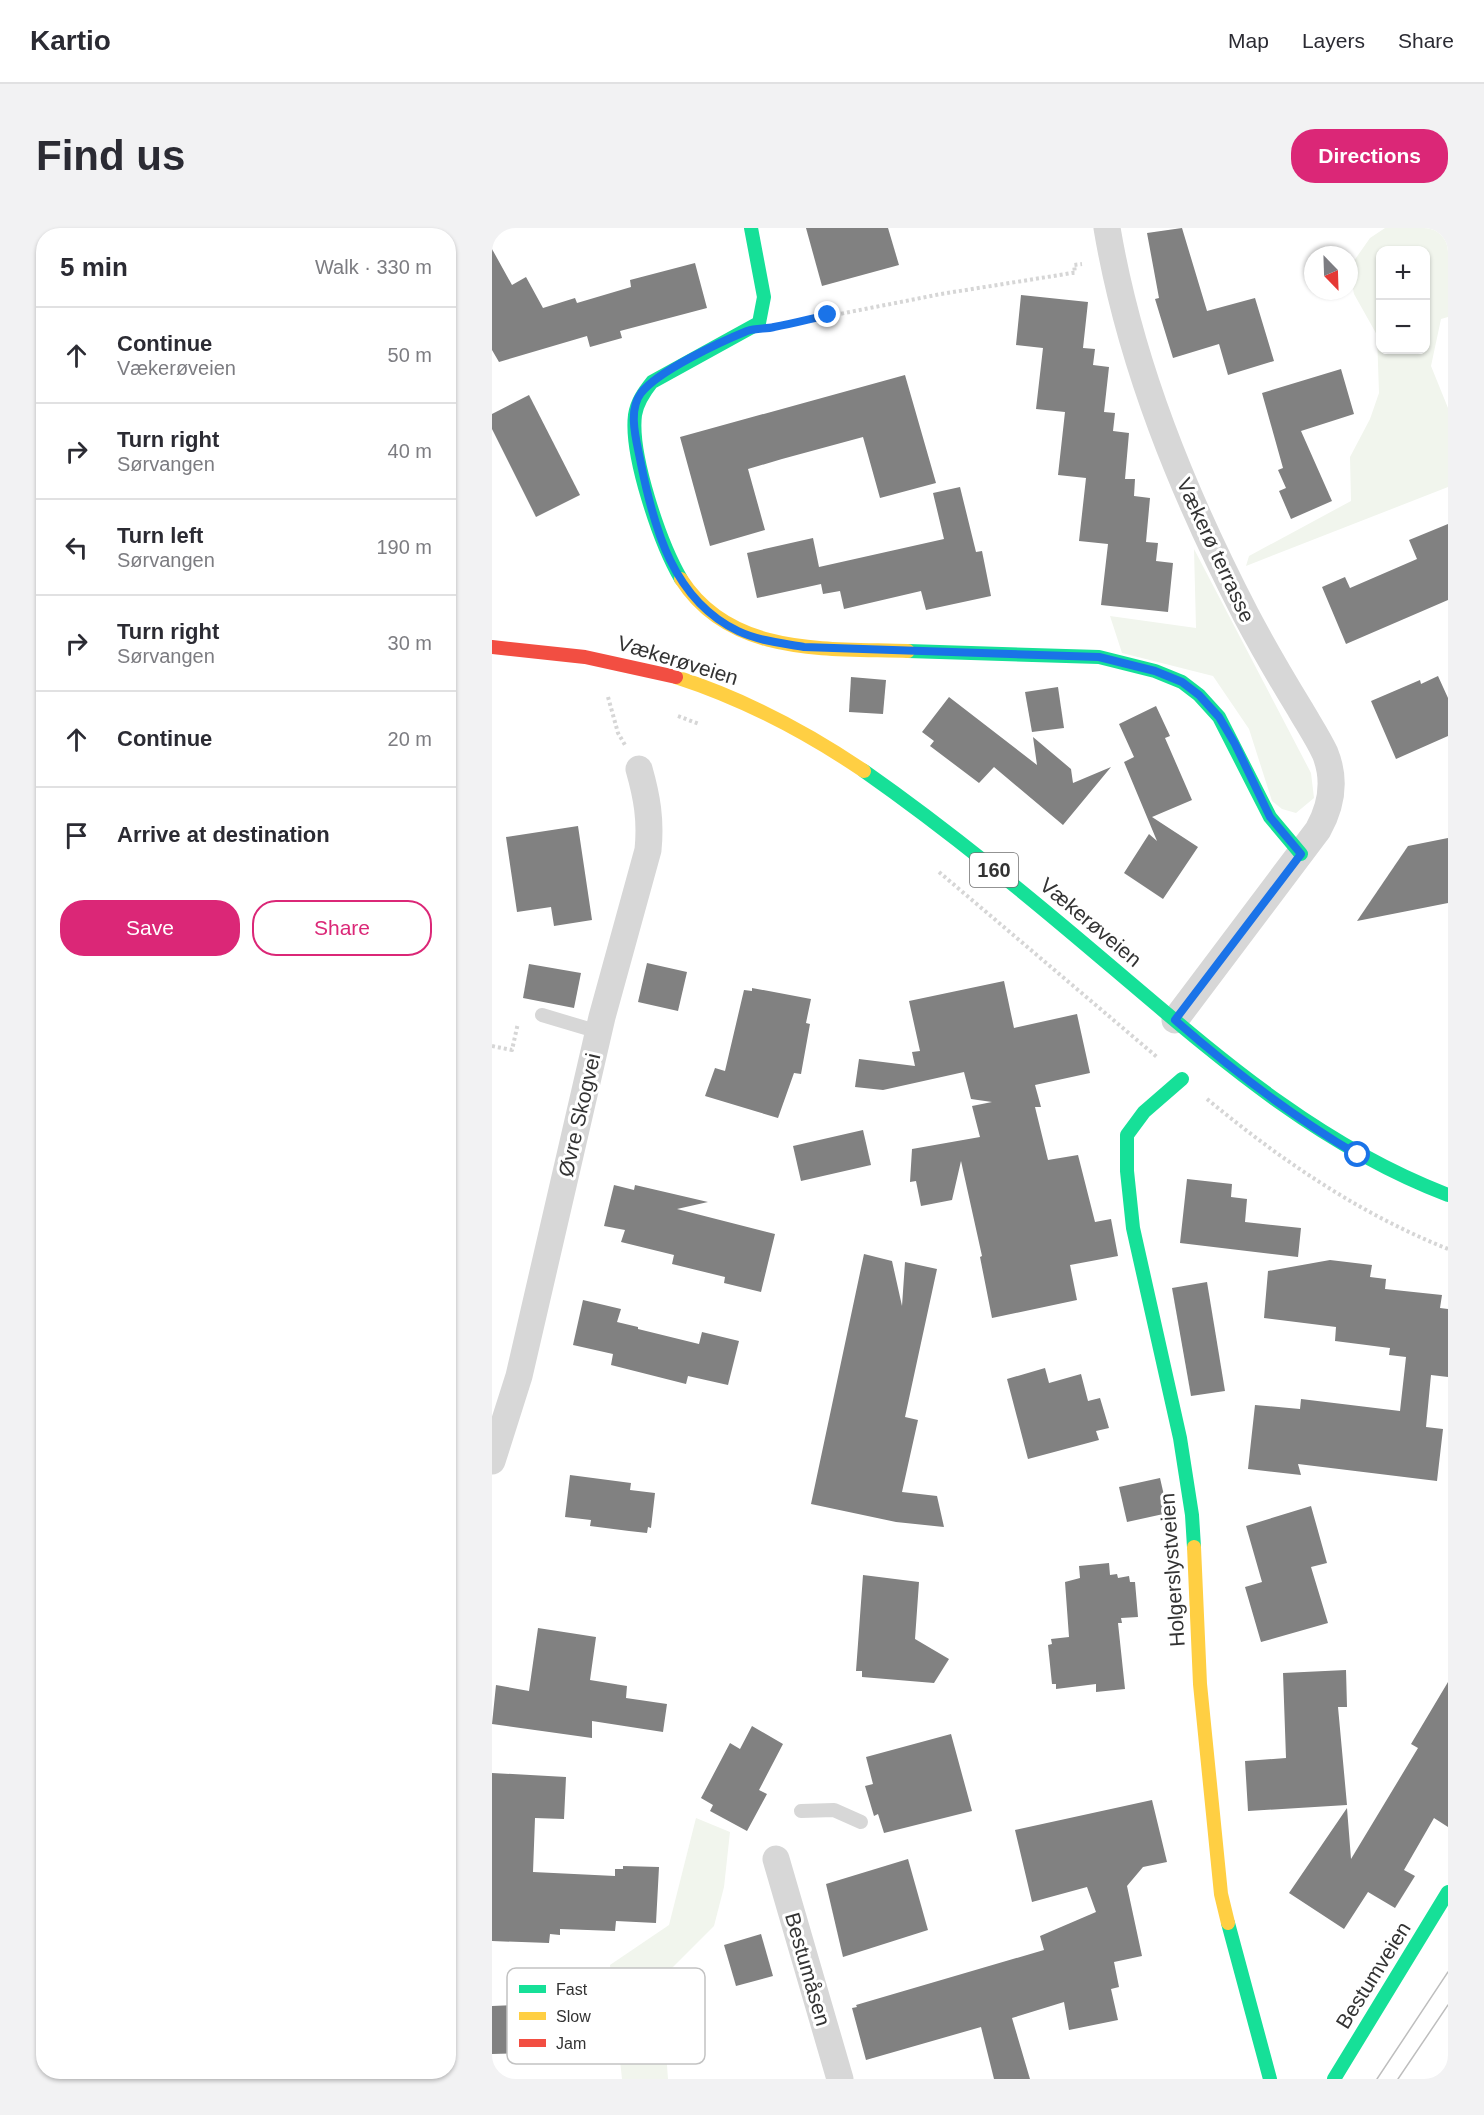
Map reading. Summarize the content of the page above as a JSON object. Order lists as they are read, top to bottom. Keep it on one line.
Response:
{"streets":{"street":["Vækerø terrasse","Vækerøveien","160","Øvre Skogvei","Holgerslystveien","Bestumåsen","Bestumveien"]},"crossings":[["Vækerø terrasse","Vækerøveien"]],"legend":["Fast","Slow","Jam"],"north":"bottom right","page":{"header":"Kartio","nav":["Map","Layers","Share"],"buttons":["Directions",["Save","Share"]],"title":"Find us","heading":["5 min","Walk · 330 m"],"map_buttons":["+","−"],"list":[["Continue","Vækerøveien","50 m"],["Turn right","Sørvangen","40 m"],["Turn left","Sørvangen","190 m"],["Turn right","Sørvangen","30 m"],["Continue","20 m"],"Arrive at destination"]}}
